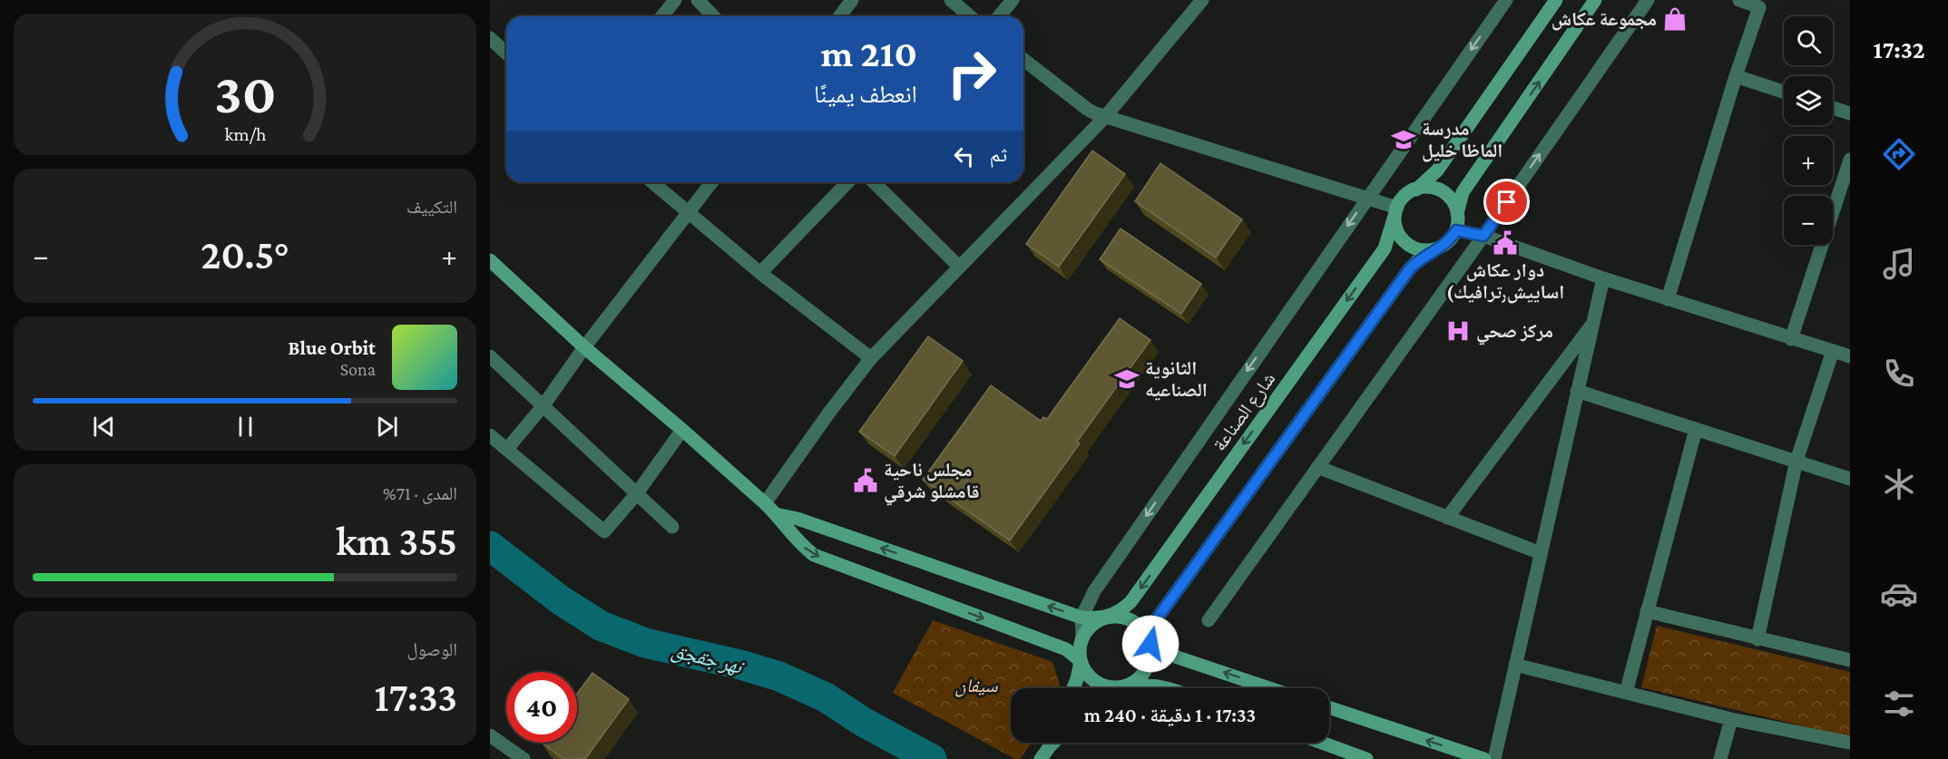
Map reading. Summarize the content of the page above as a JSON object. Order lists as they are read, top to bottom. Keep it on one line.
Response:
{"streets":{"street":["شارع الصناعة"]},"water":["نهر جقجق"],"parks":["سيفان"],"places":{"shop":["مجموعة عكاش"],"school or university":["مدرسة الماظا خليل","الثانوية الصناعيه"],"public building":["دوار عكاش (اساييش٫ترافيك","مجلس ناحية قامشلو شرقي"],"hospital":["مركز صحي"]},"page":{"tabs":"17:32","map_buttons":["+","−"],"turn":["210 m","انعطف يمينًا"],"then":"ثم","tile":["التكييف",["المدى · 71%","355 km"],["الوصول","17:33"]],"heat":["−","20.5°","+"],"song":["Blue Orbit","Sona"],"limit":"40","trip":"17:33 · 1 دقيقة · 240 m","gauge":["30","km/h"]}}
